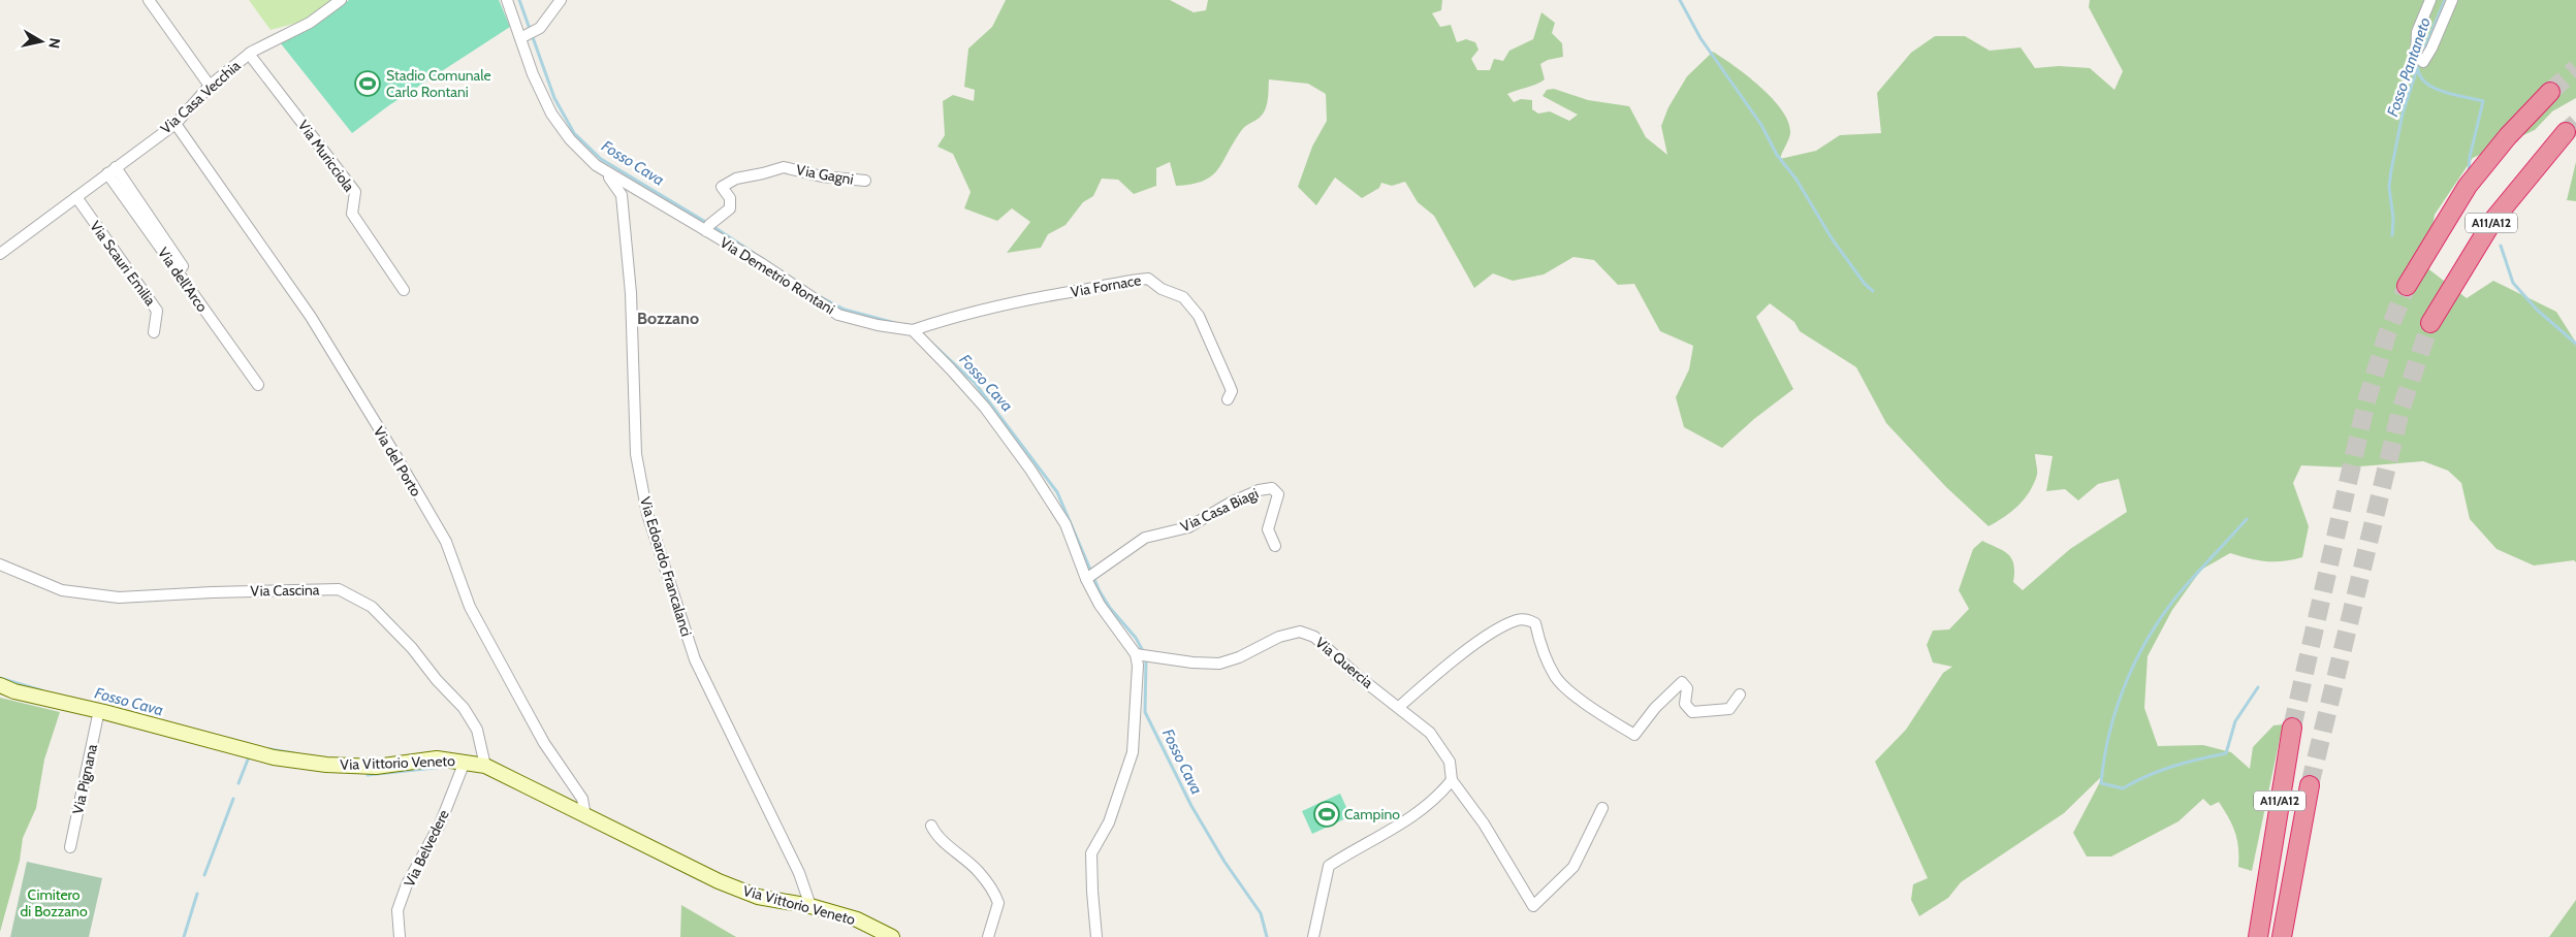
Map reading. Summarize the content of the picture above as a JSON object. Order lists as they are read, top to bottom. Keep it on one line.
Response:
{"streets":{"highway":["A11/A12"],"street":["Via Casa Vecchia","Via Muricciola","Via Gagni","Via Scauri Emilia","Via Demetrio Rontani","Via dell'Arco","Via Fornace","Via del Porto","Via Casa Biagi","Via Edoardo Francalanci","Via Cascina","Via Quercia","Via Vittorio Veneto","Via Pignana","Via Belvedere"]},"crossings":[["Via Casa Vecchia","Via Muricciola"],["Via Casa Vecchia","Via Scauri Emilia"],["Via Casa Vecchia","Via dell'Arco"],["Via Casa Vecchia","Via del Porto"],["Via Gagni","Via Demetrio Rontani"],["Via Demetrio Rontani","Via Fornace"],["Via Demetrio Rontani","Via Edoardo Francalanci"],["Via del Porto","Via Vittorio Veneto"],["Via Edoardo Francalanci","Via Vittorio Veneto"],["Via Cascina","Via Vittorio Veneto"],["Via Vittorio Veneto","Via Pignana"],["Via Vittorio Veneto","Via Belvedere"]],"districts":["Bozzano"],"water":["Fosso Pantaneto","Fosso Cava"],"parks":["Cimitero di Bozzano"],"places":{"sports":["Stadio Comunale Carlo Rontani","Campino"]},"north":"right"}
